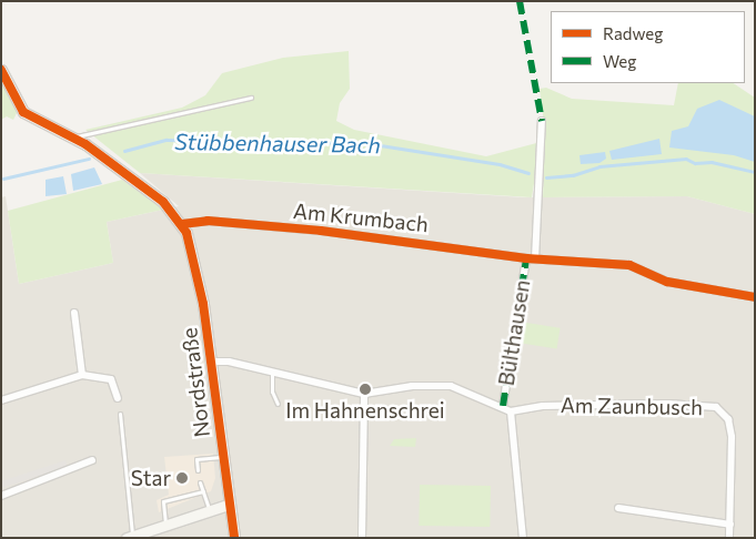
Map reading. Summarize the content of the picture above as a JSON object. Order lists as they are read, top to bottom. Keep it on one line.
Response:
{"streets":{"main road":["Nordstraße"],"street":["Am Krumbach","Bülthausen","Am Zaunbusch"]},"crossings":[["Am Krumbach","Bülthausen"],["Am Krumbach","Nordstraße"]],"water":["Stübbenhauser Bach"],"places":["Im Hahnenschrei","Star"],"legend":["Radweg","Weg"]}
